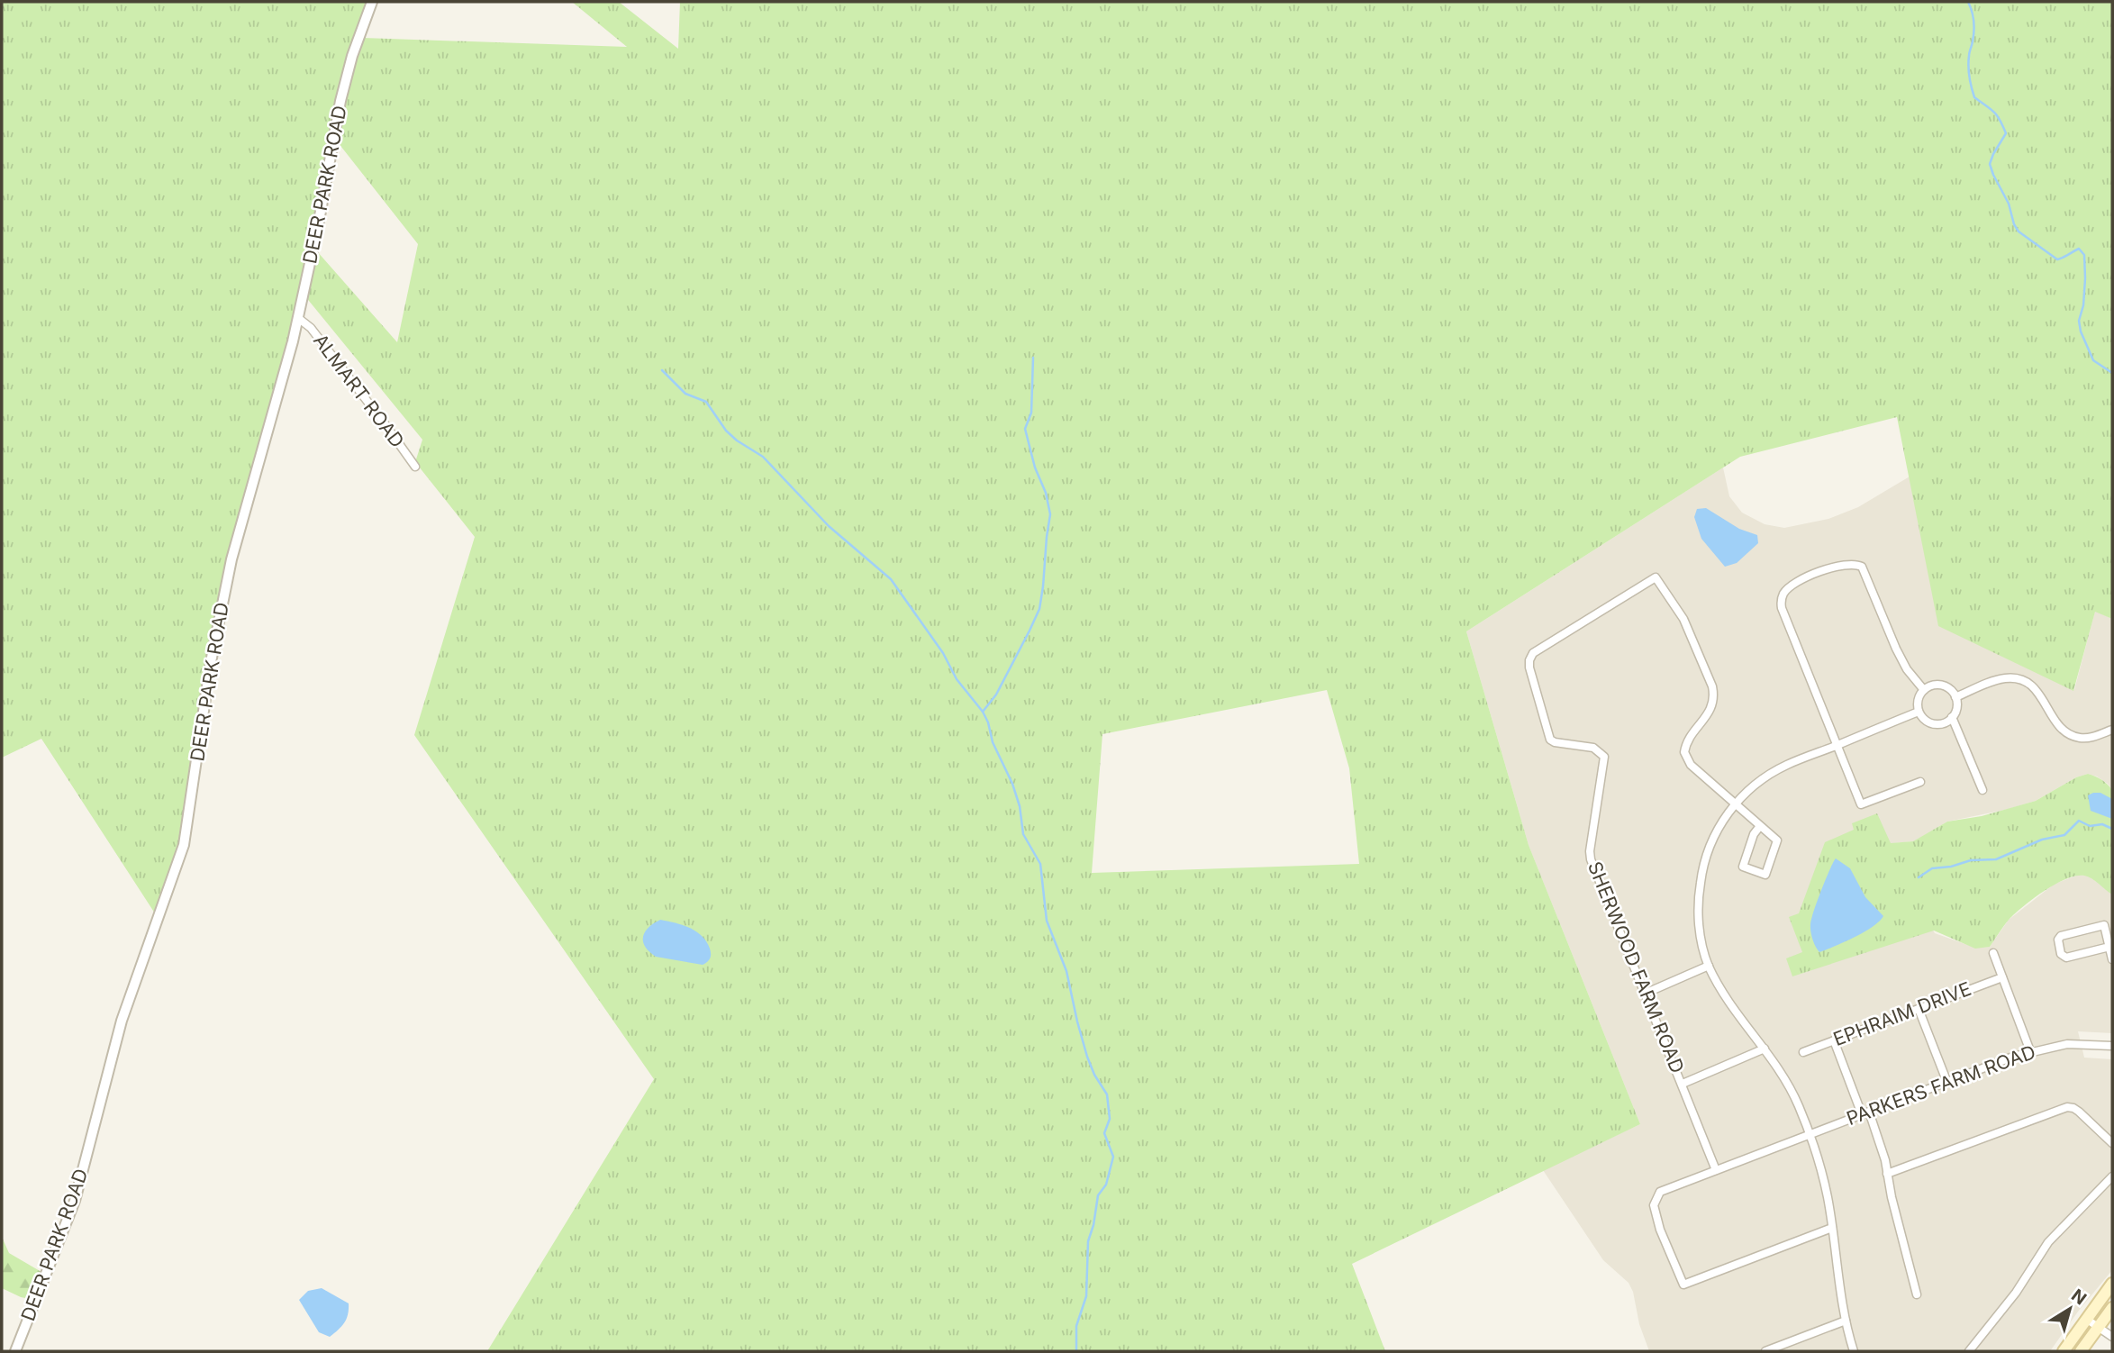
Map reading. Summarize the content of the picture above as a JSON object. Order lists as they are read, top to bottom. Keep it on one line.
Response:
{"streets":{"street":["DEER PARK ROAD","ALMART ROAD","SHERWOOD FARM ROAD","EPHRAIM DRIVE","PARKERS FARM ROAD"]},"crossings":[["DEER PARK ROAD","ALMART ROAD"],["SHERWOOD FARM ROAD","PARKERS FARM ROAD"]],"north":"top right"}
